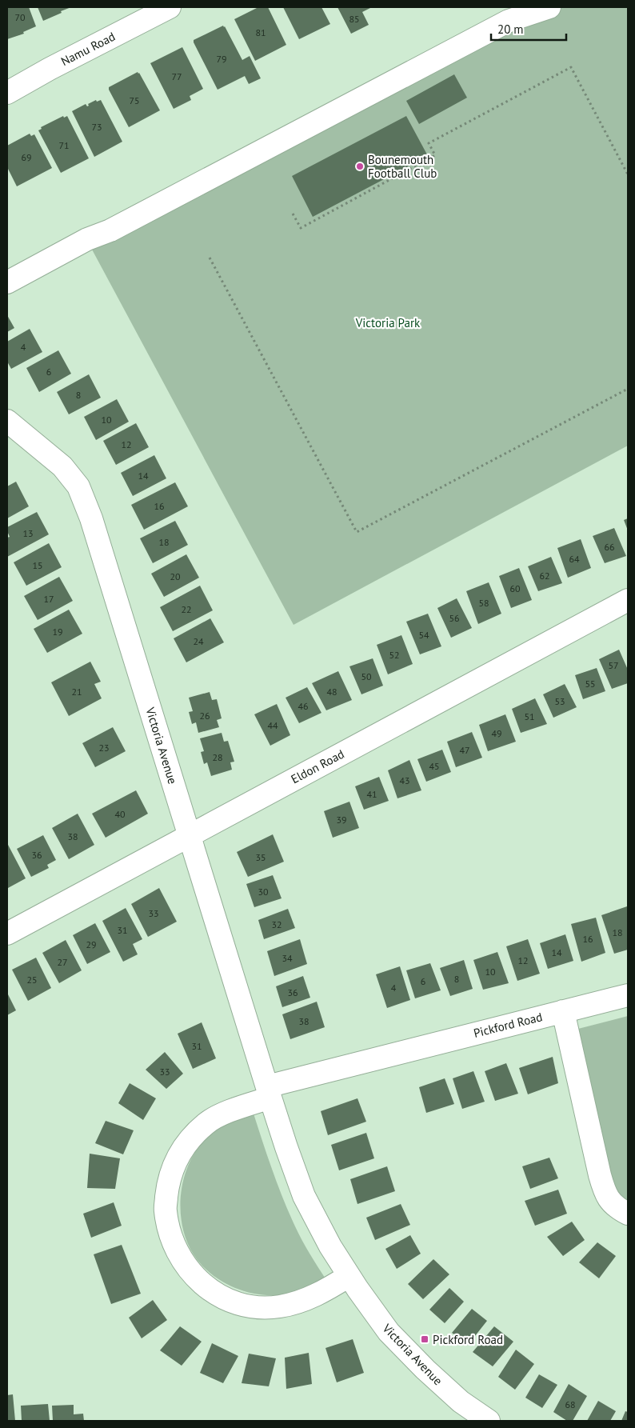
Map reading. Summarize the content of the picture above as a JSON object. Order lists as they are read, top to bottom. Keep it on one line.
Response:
{"streets":{"street":["Namu Road","Victoria Avenue","Eldon Road","Pickford Road"]},"crossings":[["Victoria Avenue","Eldon Road"],["Victoria Avenue","Pickford Road"]],"parks":["Victoria Park"],"places":{"other":["Bounemouth Football Club"],"transit":["Pickford Road"]},"house_numbers":["70","85","81","79","77","75","73","71","69","4","6","8","10","12","14","16","13","18","66","64","15","62","20","60","17","58","22","56","19","54","24","52","57","50","55","21","48","53","46","26","51","44","49","23","47","28","45","43","41","40","39","38","36","35","30","33","32","31","18","16","29","14","34","12","27","10","8","25","6","4","36","38","31","33","68"],"scale_bar":"20 m"}
